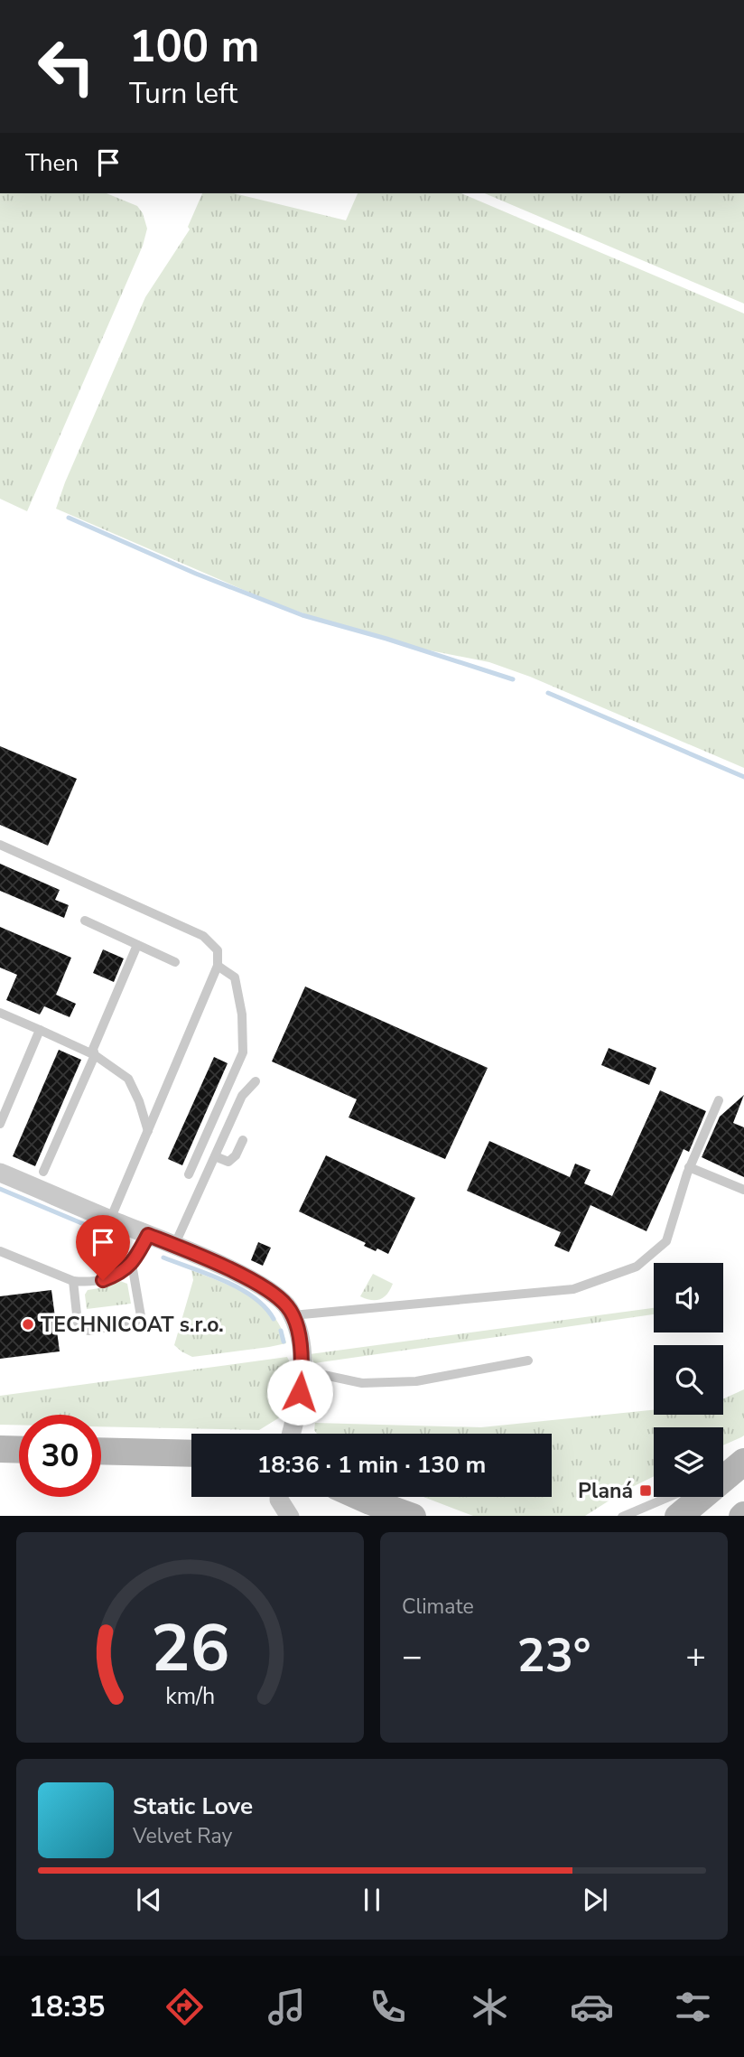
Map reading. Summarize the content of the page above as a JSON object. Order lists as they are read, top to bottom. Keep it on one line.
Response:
{"places":{"other":["TECHNICOAT s.r.o."],"transit":["Planá"]},"page":{"turn":["100 m","Turn left"],"then":"Then","limit":"30","trip":"18:36 · 1 min · 130 m","tile":"Climate","heat":["−","23°","+"],"song":["Static Love","Velvet Ray"],"tabs":"18:35","gauge":["26","km/h"]}}
